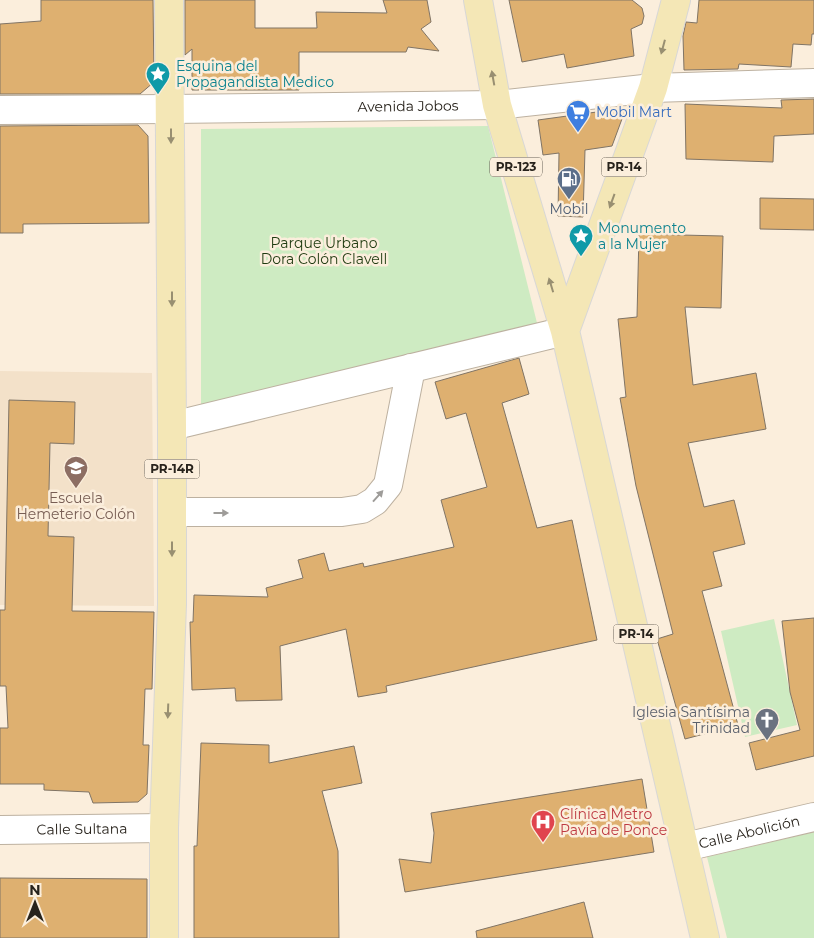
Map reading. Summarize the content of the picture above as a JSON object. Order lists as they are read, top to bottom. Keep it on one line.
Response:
{"streets":{"main road":["PR-123","PR-14","PR-14R"],"street":["Avenida Jobos","Calle Sultana","Calle Abolición"]},"crossings":[["Avenida Jobos","PR-123"],["Avenida Jobos","PR-14"],["Avenida Jobos","PR-14R"],["PR-123","PR-14"],["PR-14","Calle Abolición"],["PR-14R","Calle Sultana"]],"parks":["Parque Urbano Dora Colón Clavell"],"places":{"place":["Esquina del Propagandista Medico","Monumento a la Mujer"],"supermarket":["Mobil Mart"],"fuel station":["Mobil"],"school or university":["Escuela Hemeterio Colón"],"church":["Iglesia Santísima Trinidad"],"hospital":["Clínica Metro Pavía de Ponce"]},"north":"top"}
